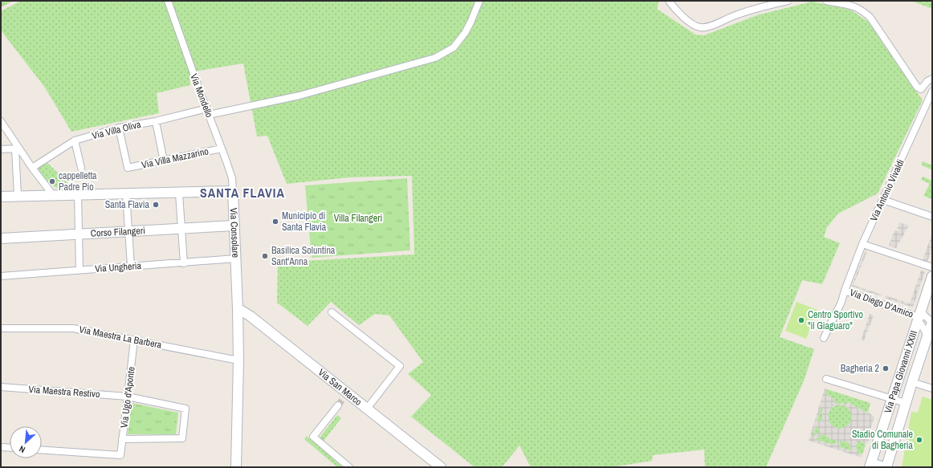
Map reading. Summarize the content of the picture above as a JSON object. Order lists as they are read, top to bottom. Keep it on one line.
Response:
{"streets":{"street":["Via Mondello","Via Villa Oliva","Via Villa Mazzarino","Via Antonio Vivaldi","Corso Filangeri","Via Consolare","Via Ungheria","Via Diego D'Amico","Via Maestra La Barbera","Via Papa Giovanni XXIII","Via San Marco","Via Maestra Restivo","Via Ugo d'Aponte"]},"crossings":[["Via Mondello","Via Villa Oliva"],["Via Mondello","Via Villa Mazzarino"],["Via Mondello","Via Consolare"],["Via Villa Oliva","Via Villa Mazzarino"],["Via Antonio Vivaldi","Via Diego D'Amico"],["Corso Filangeri","Via Consolare"],["Via Consolare","Via Ungheria"],["Via Consolare","Via Maestra La Barbera"],["Via Consolare","Via San Marco"],["Via Diego D'Amico","Via Papa Giovanni XXIII"],["Via Maestra La Barbera","Via Ugo d'Aponte"],["Via Maestra Restivo","Via Ugo d'Aponte"]],"districts":["SANTA FLAVIA"],"parks":["Villa Filangeri"],"places":["cappelletta Padre Pio","Santa Flavia","Municipio di Santa Flavia","Basilica Soluntina Sant'Anna","Centro Sportivo \"il Giaguaro\"","Bagheria 2","Stadio Comunale di Bagheria"],"north":"bottom left"}
